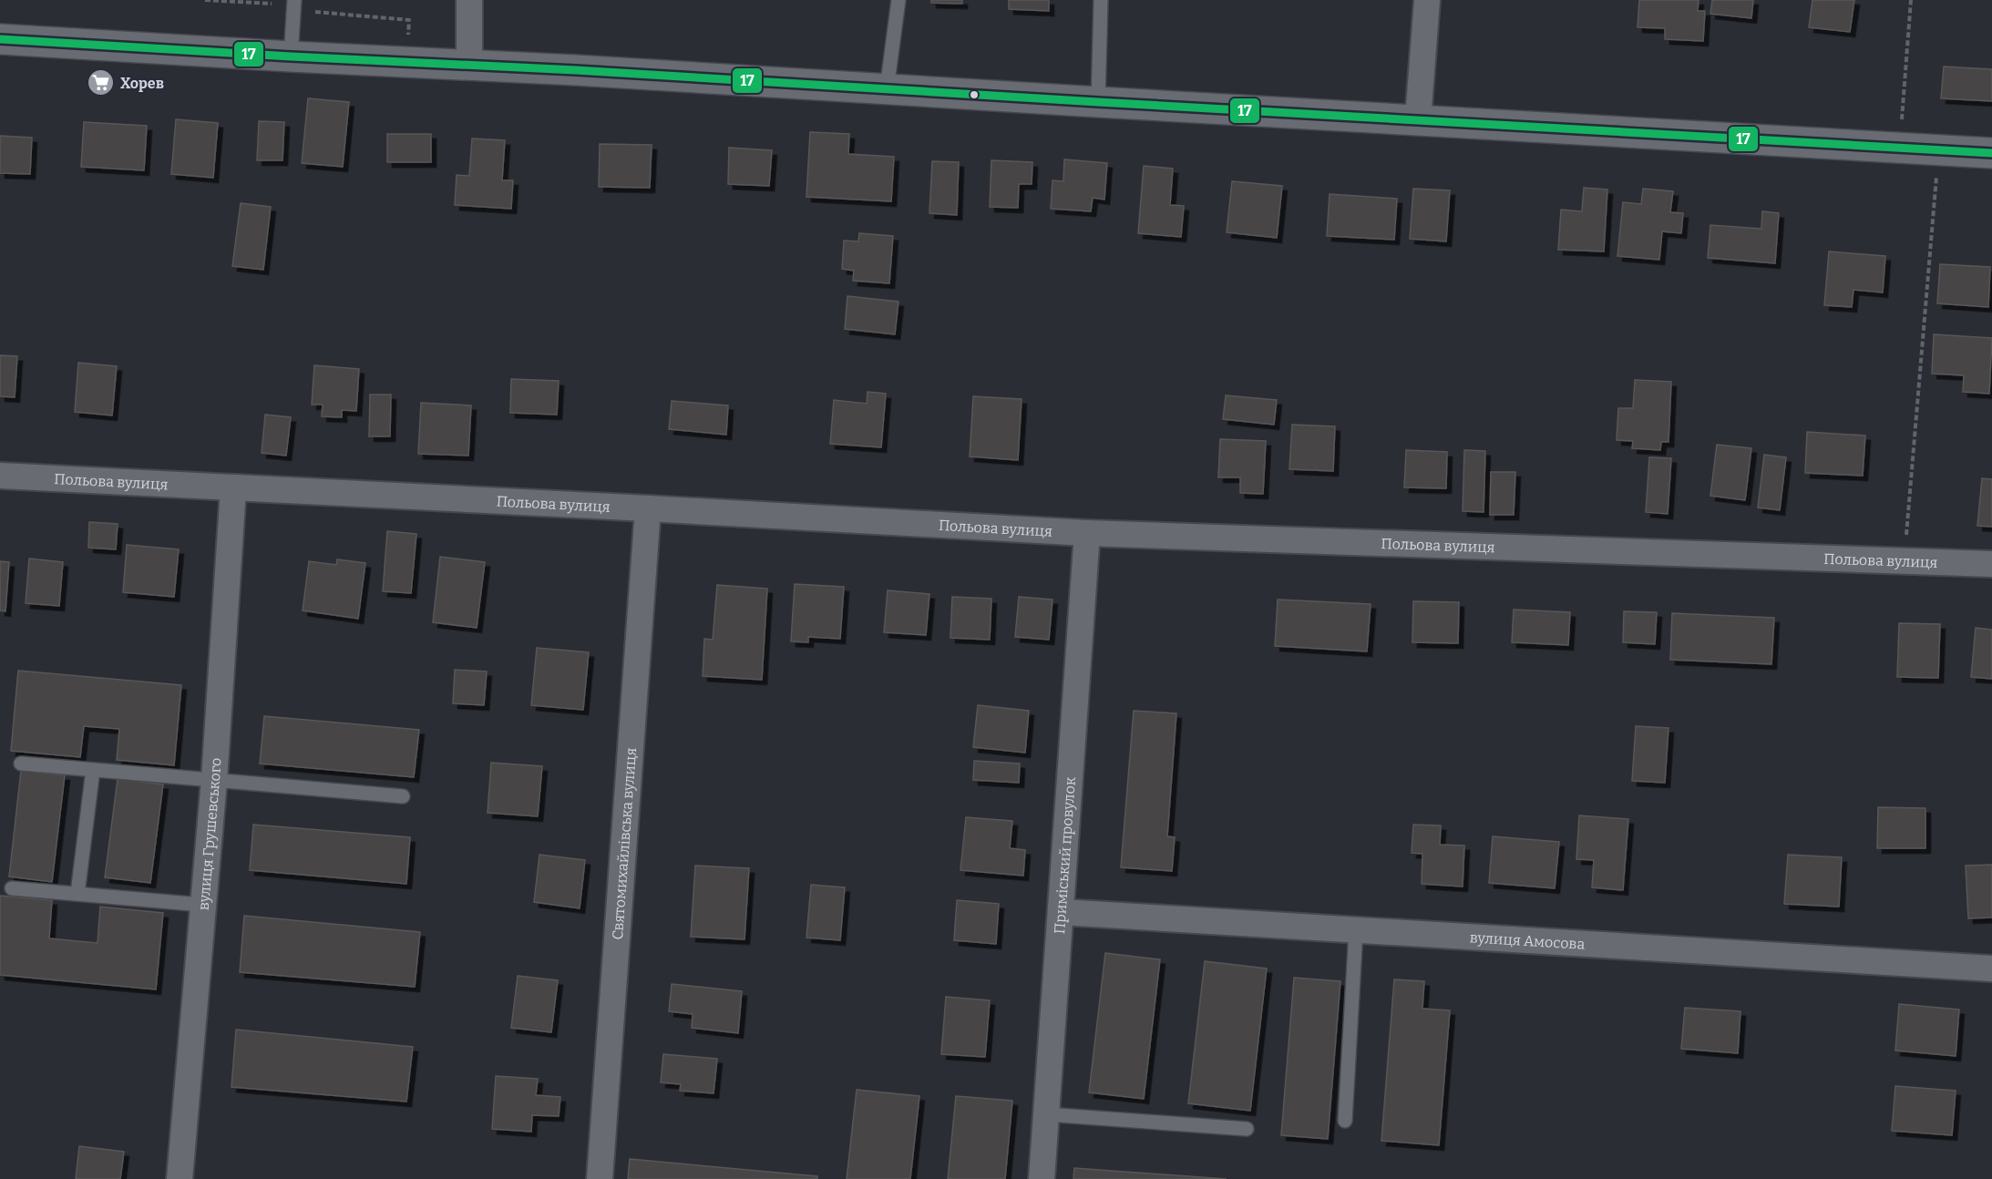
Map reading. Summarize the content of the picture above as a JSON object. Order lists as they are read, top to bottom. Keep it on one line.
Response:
{"streets":{"street":["Польова вулиця","вулиця Грушевського","Святомихайлівська вулиця","Приміський провулок","вулиця Амосова"]},"crossings":[["Польова вулиця","вулиця Грушевського"],["Польова вулиця","Святомихайлівська вулиця"],["Польова вулиця","Приміський провулок"],["Приміський провулок","вулиця Амосова"]],"places":{"supermarket":["Хорев"]},"lines":["transit line 17"]}
